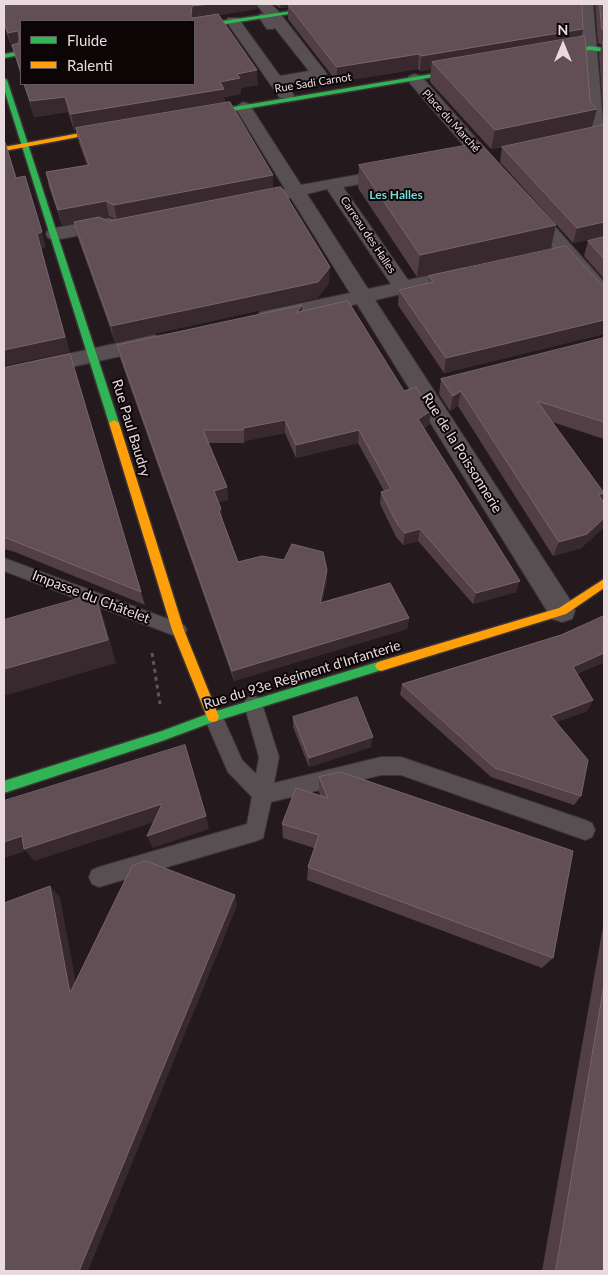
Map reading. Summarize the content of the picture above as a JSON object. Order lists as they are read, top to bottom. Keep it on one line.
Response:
{"streets":{"street":["Rue Sadi Carnot","Place du Marché","Carreau des Halles","Rue Paul Baudry","Rue de la Poissonnerie","Rue du 93e Régiment d'Infanterie"],"lane":["Impasse du Châtelet"]},"crossings":[["Rue Sadi Carnot","Place du Marché"],["Carreau des Halles","Rue de la Poissonnerie"],["Rue Paul Baudry","Impasse du Châtelet"],["Rue Paul Baudry","Rue du 93e Régiment d'Infanterie"],["Rue de la Poissonnerie","Rue du 93e Régiment d'Infanterie"]],"districts":["Les Halles"],"legend":["Fluide","Ralenti"],"north":"top"}
